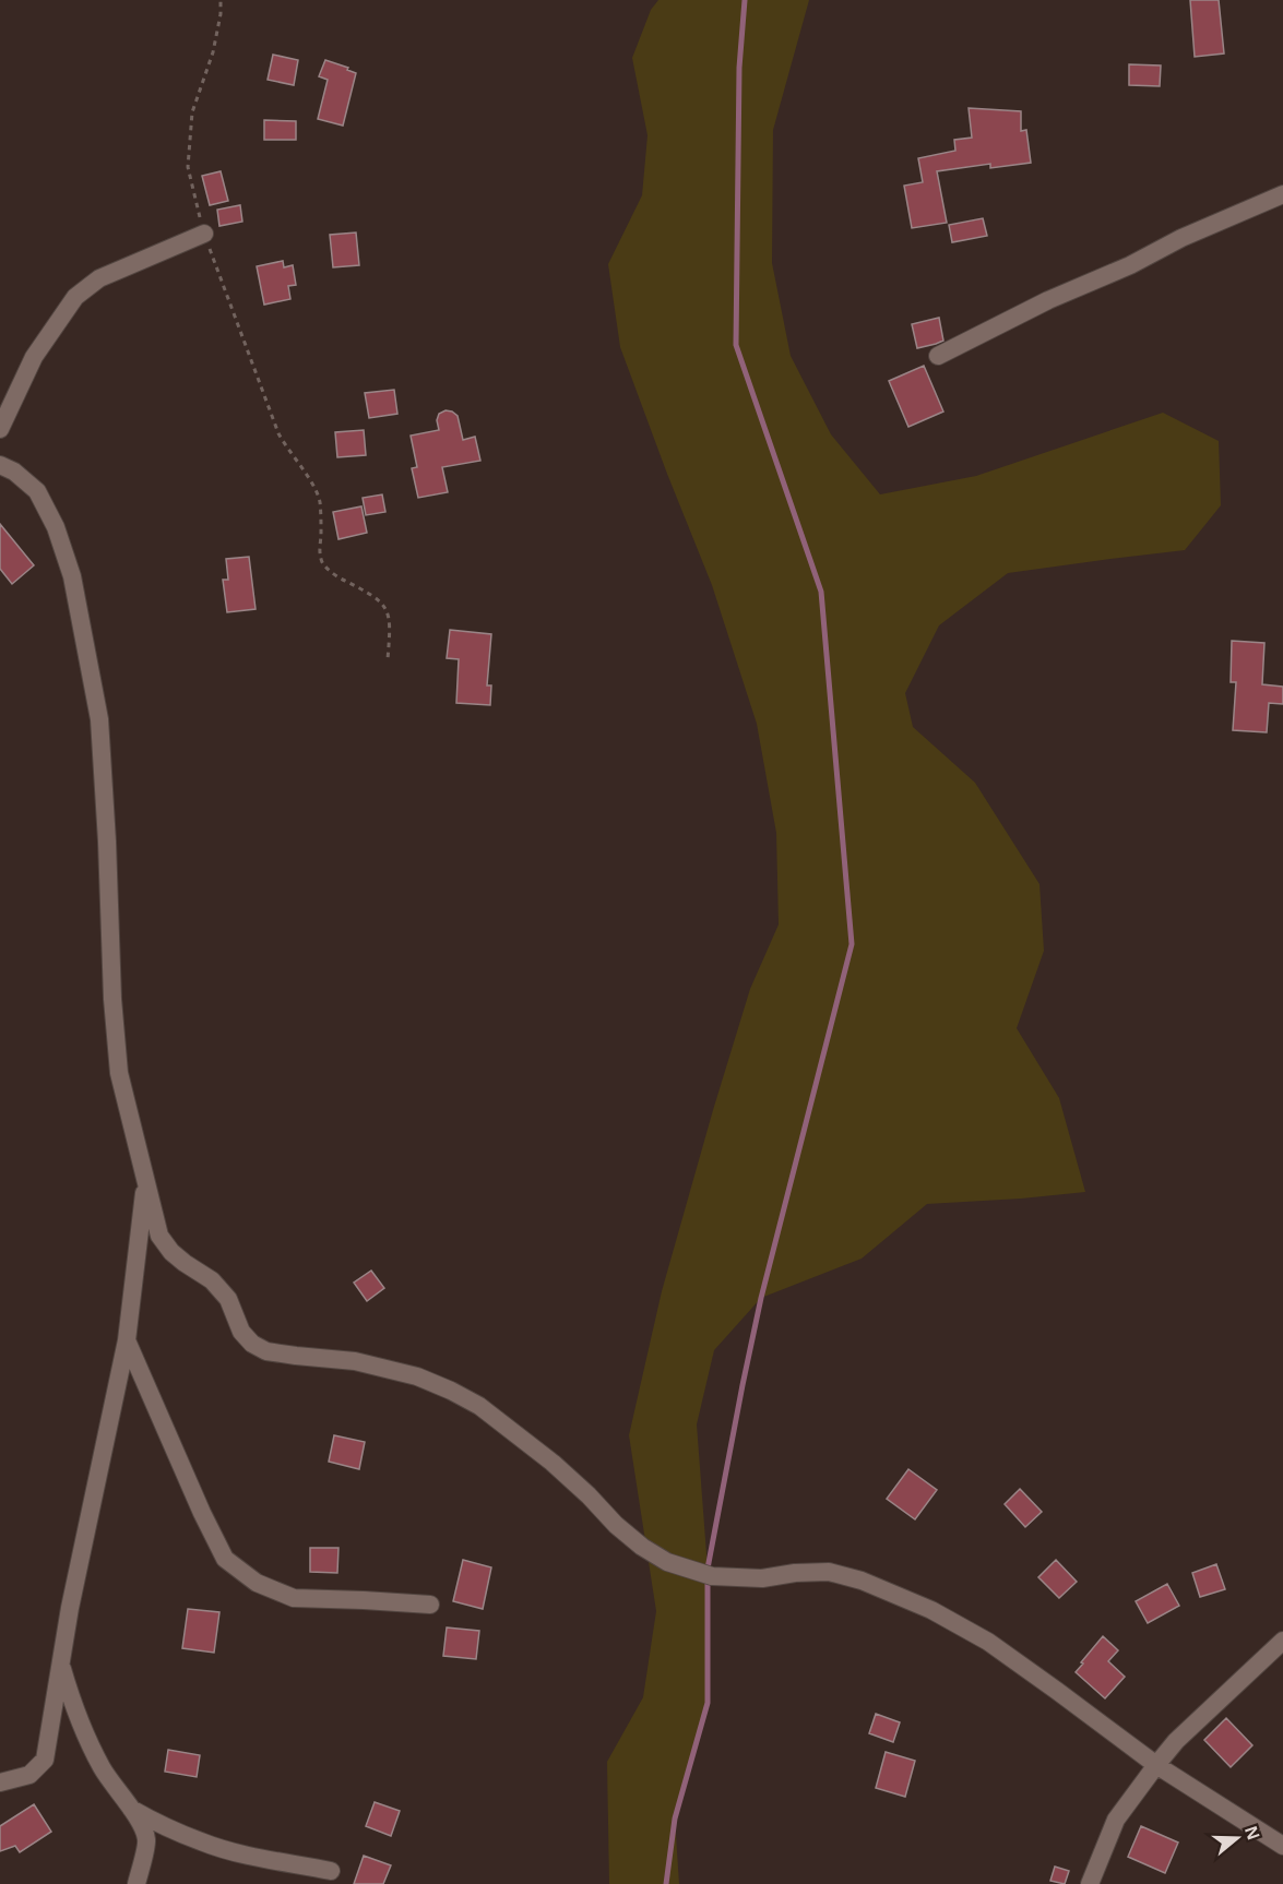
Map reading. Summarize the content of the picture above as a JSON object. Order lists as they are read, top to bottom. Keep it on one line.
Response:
{"north":"right"}
